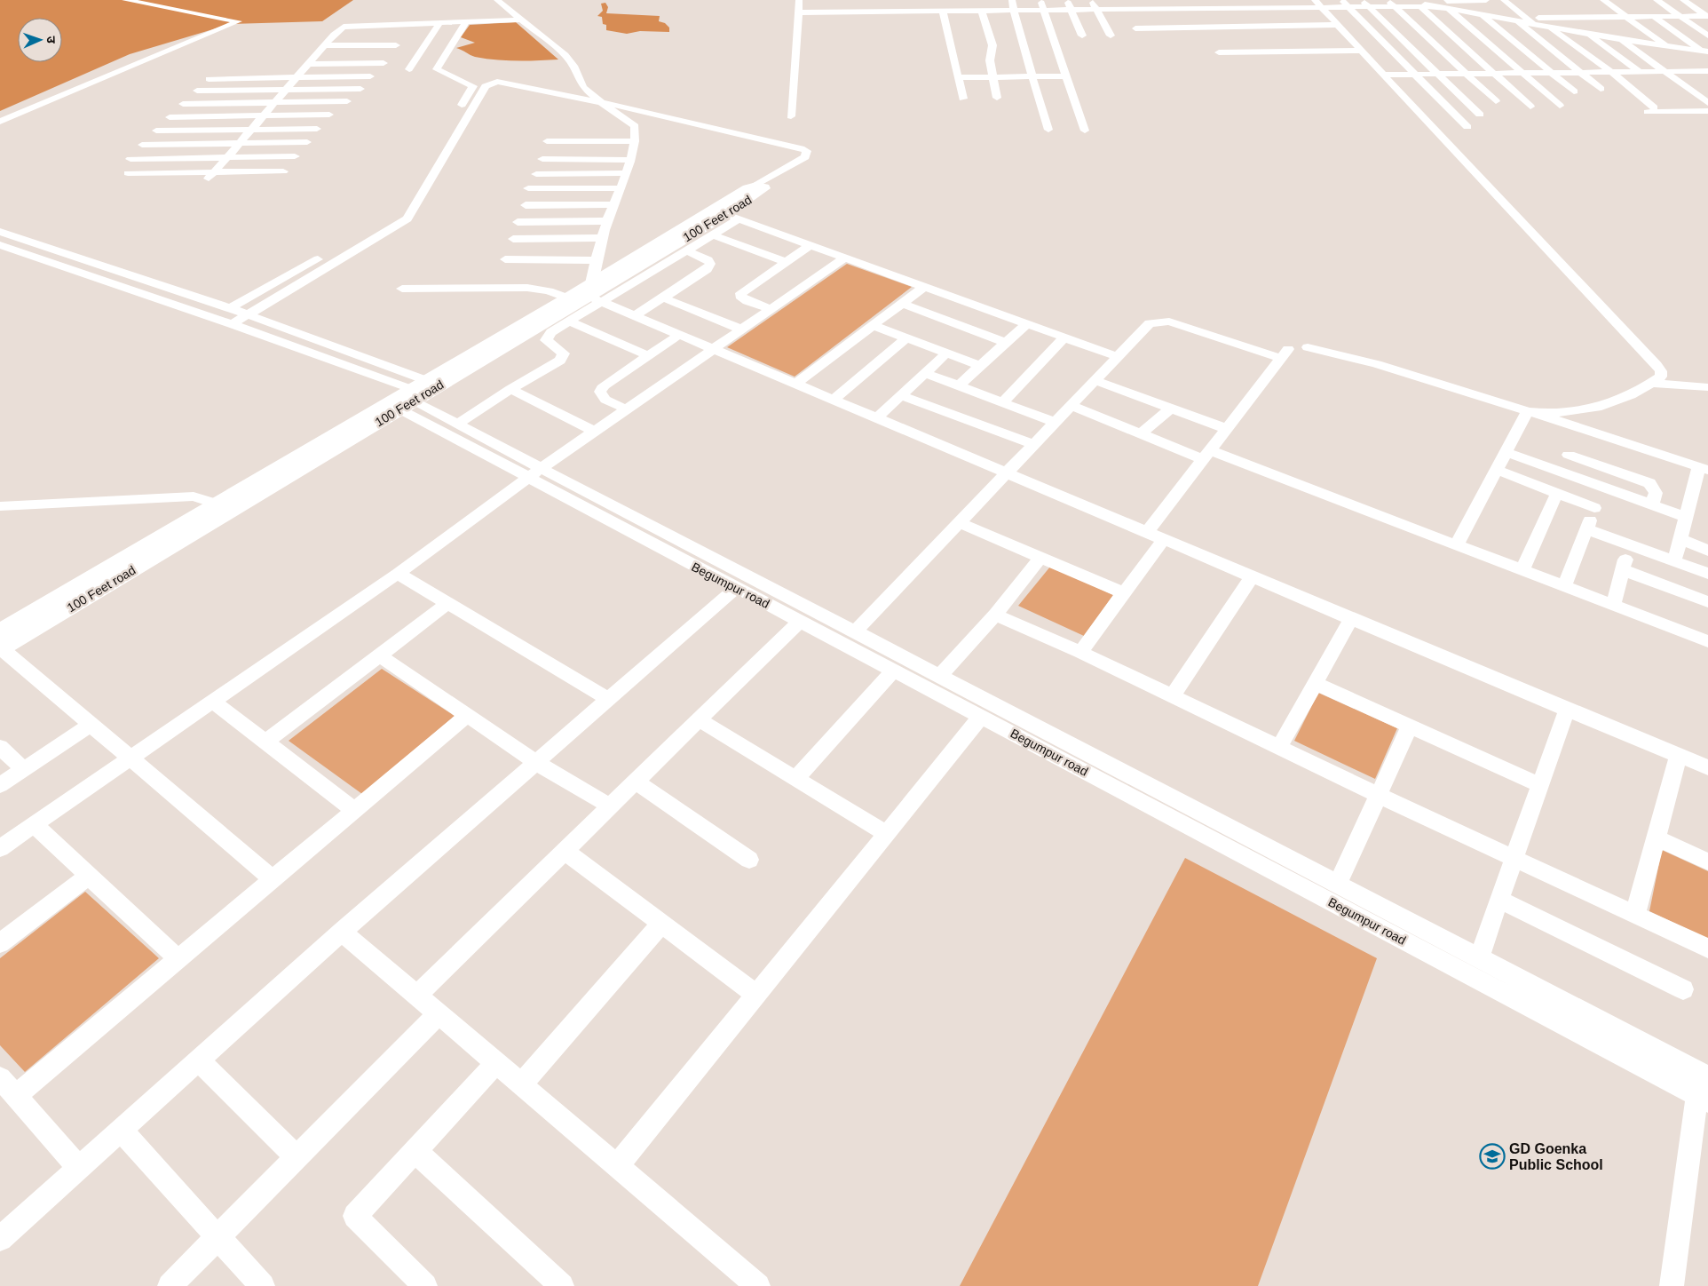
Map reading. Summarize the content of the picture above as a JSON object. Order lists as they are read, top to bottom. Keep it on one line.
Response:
{"streets":{"street":["100 Feet road","Begumpur road"]},"crossings":[["100 Feet road","Begumpur road"]],"places":{"school or university":["GD Goenka Public School"]},"north":"right"}
